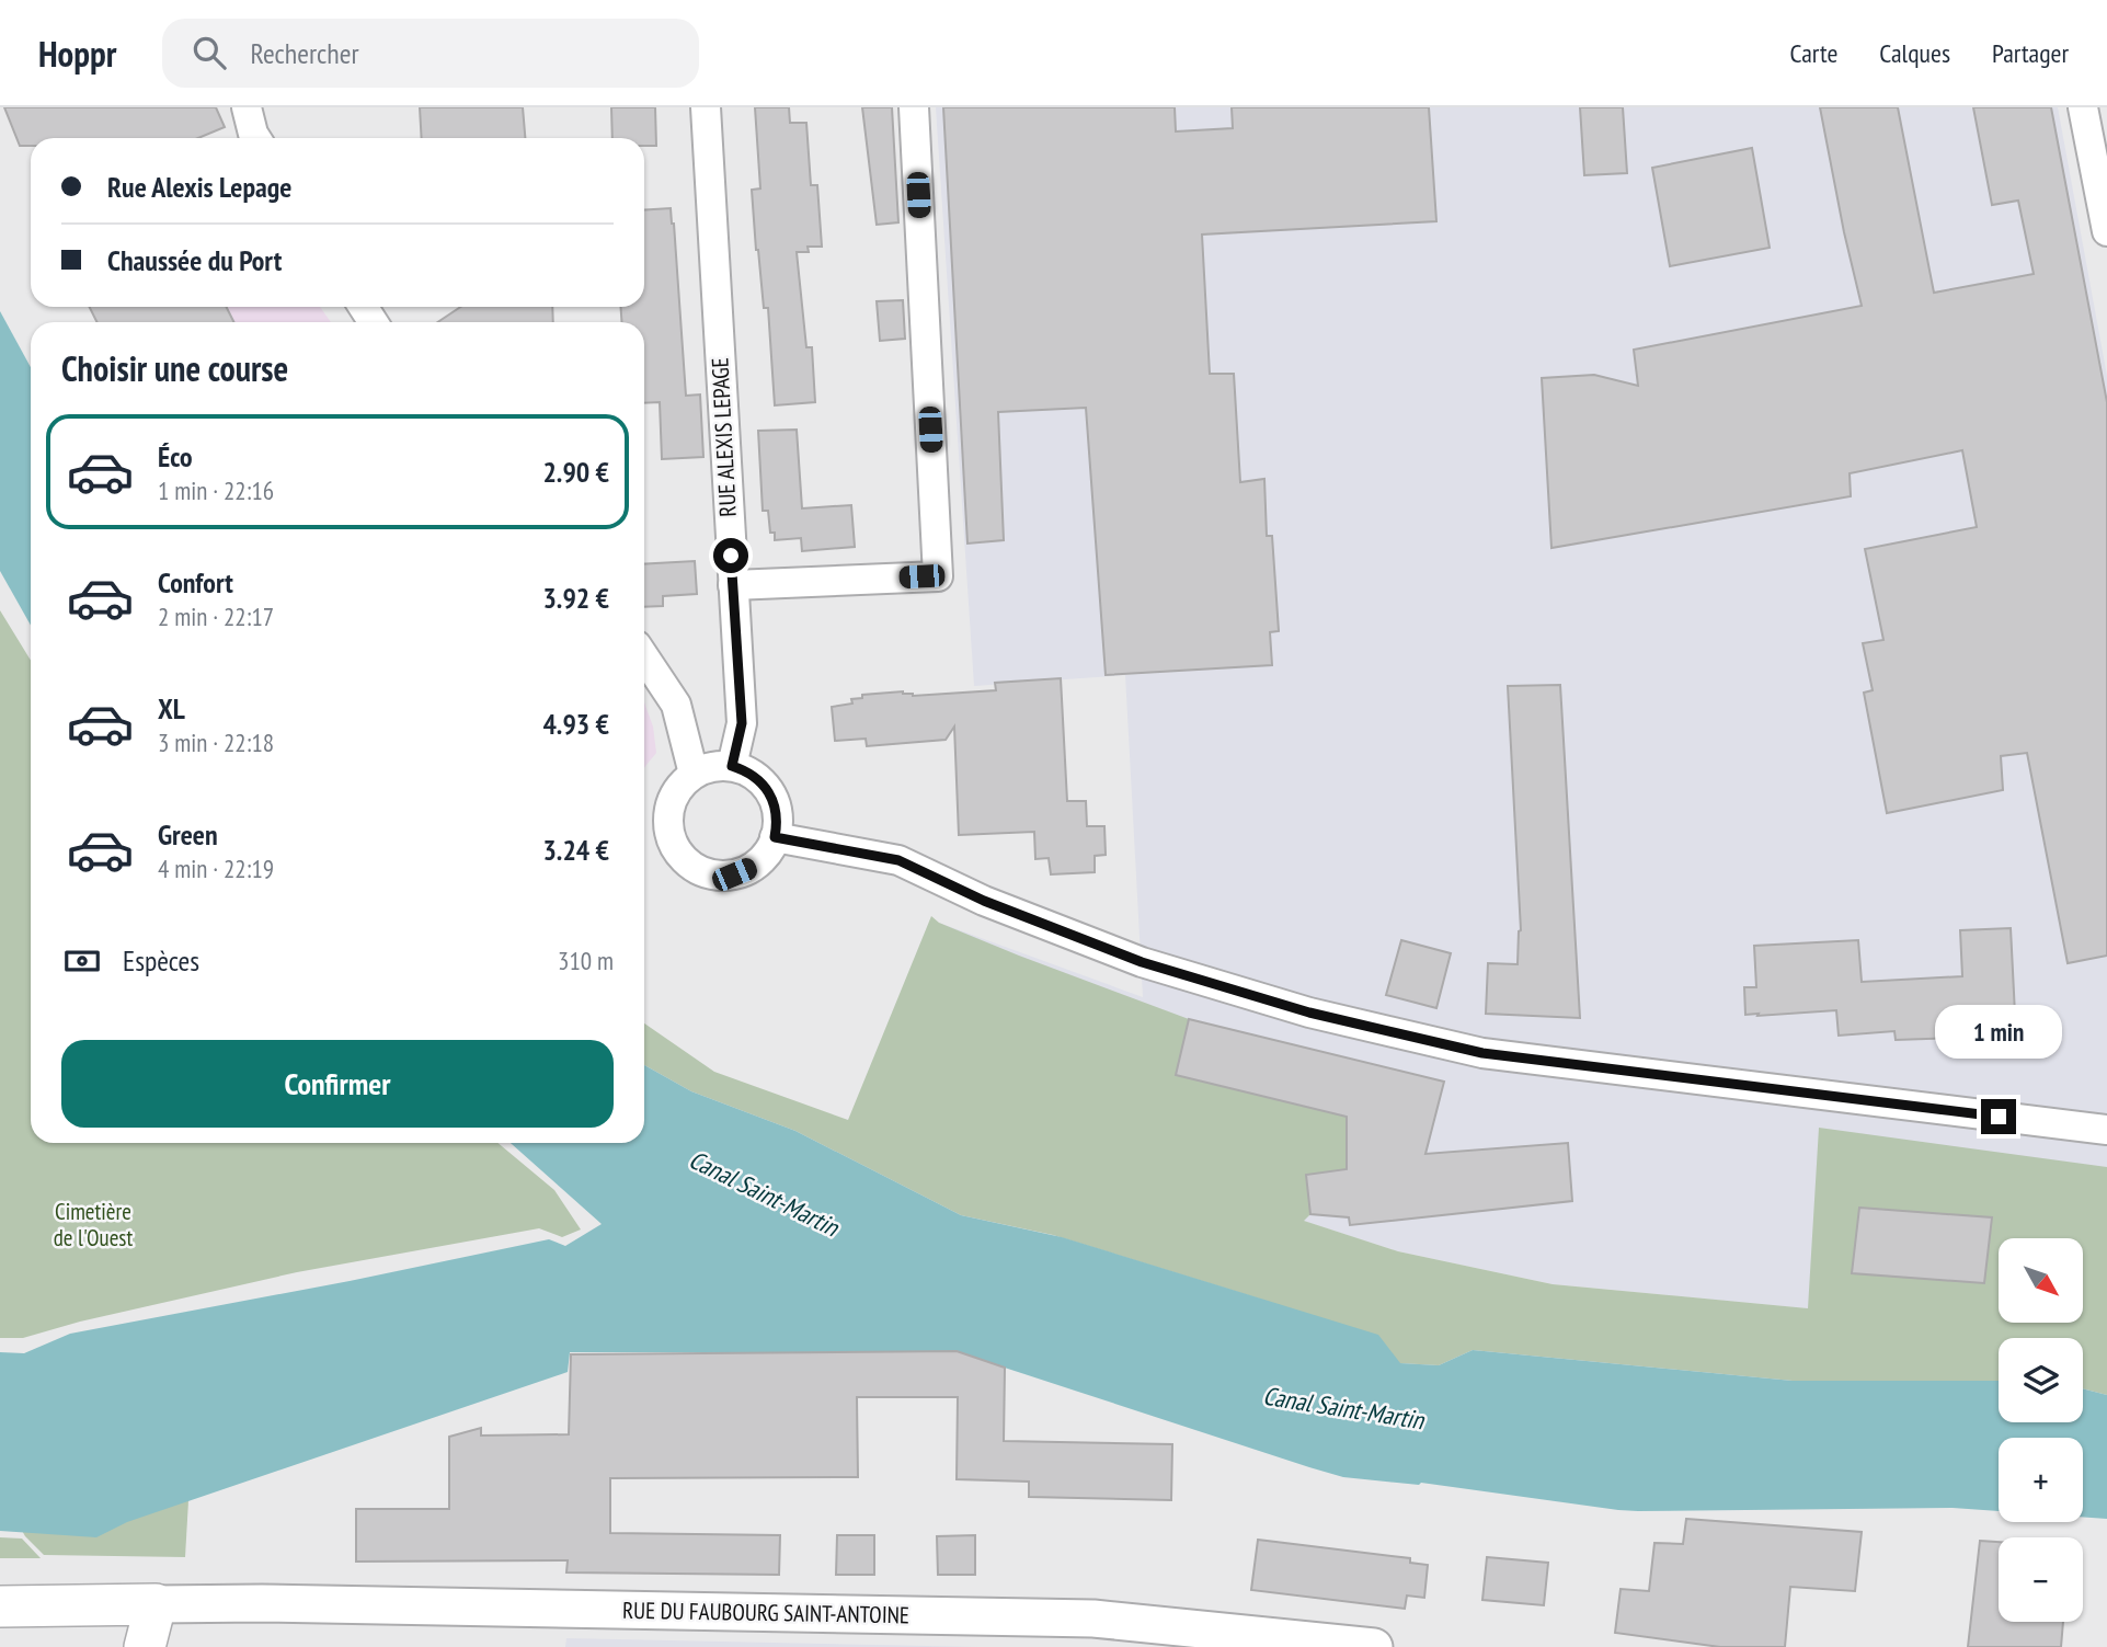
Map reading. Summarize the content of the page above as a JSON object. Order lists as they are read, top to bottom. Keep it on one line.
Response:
{"streets":{"street":["RUE ALEXIS LEPAGE","RUE DU FAUBOURG SAINT-ANTOINE"]},"water":["Canal Saint-Martin"],"parks":["Cimetière de l'Ouest"],"north":"bottom right","page":{"header":"Hoppr","search":"Rechercher","nav":["Carte","Calques","Partager"],"banner":["Rue Alexis Lepage","Chaussée du Port"],"heading":"Choisir une course","list":[{"name":"Éco","note":"1 min · 22:16","value":"2.90 €"},{"name":"Confort","note":"2 min · 22:17","value":"3.92 €"},{"name":"XL","note":"3 min · 22:18","value":"4.93 €"},{"name":"Green","note":"4 min · 22:19","value":"3.24 €"}],"pay":["Espèces","310 m"],"bubble":"1 min","buttons":"Confirmer","map_buttons":["+","−"]}}
